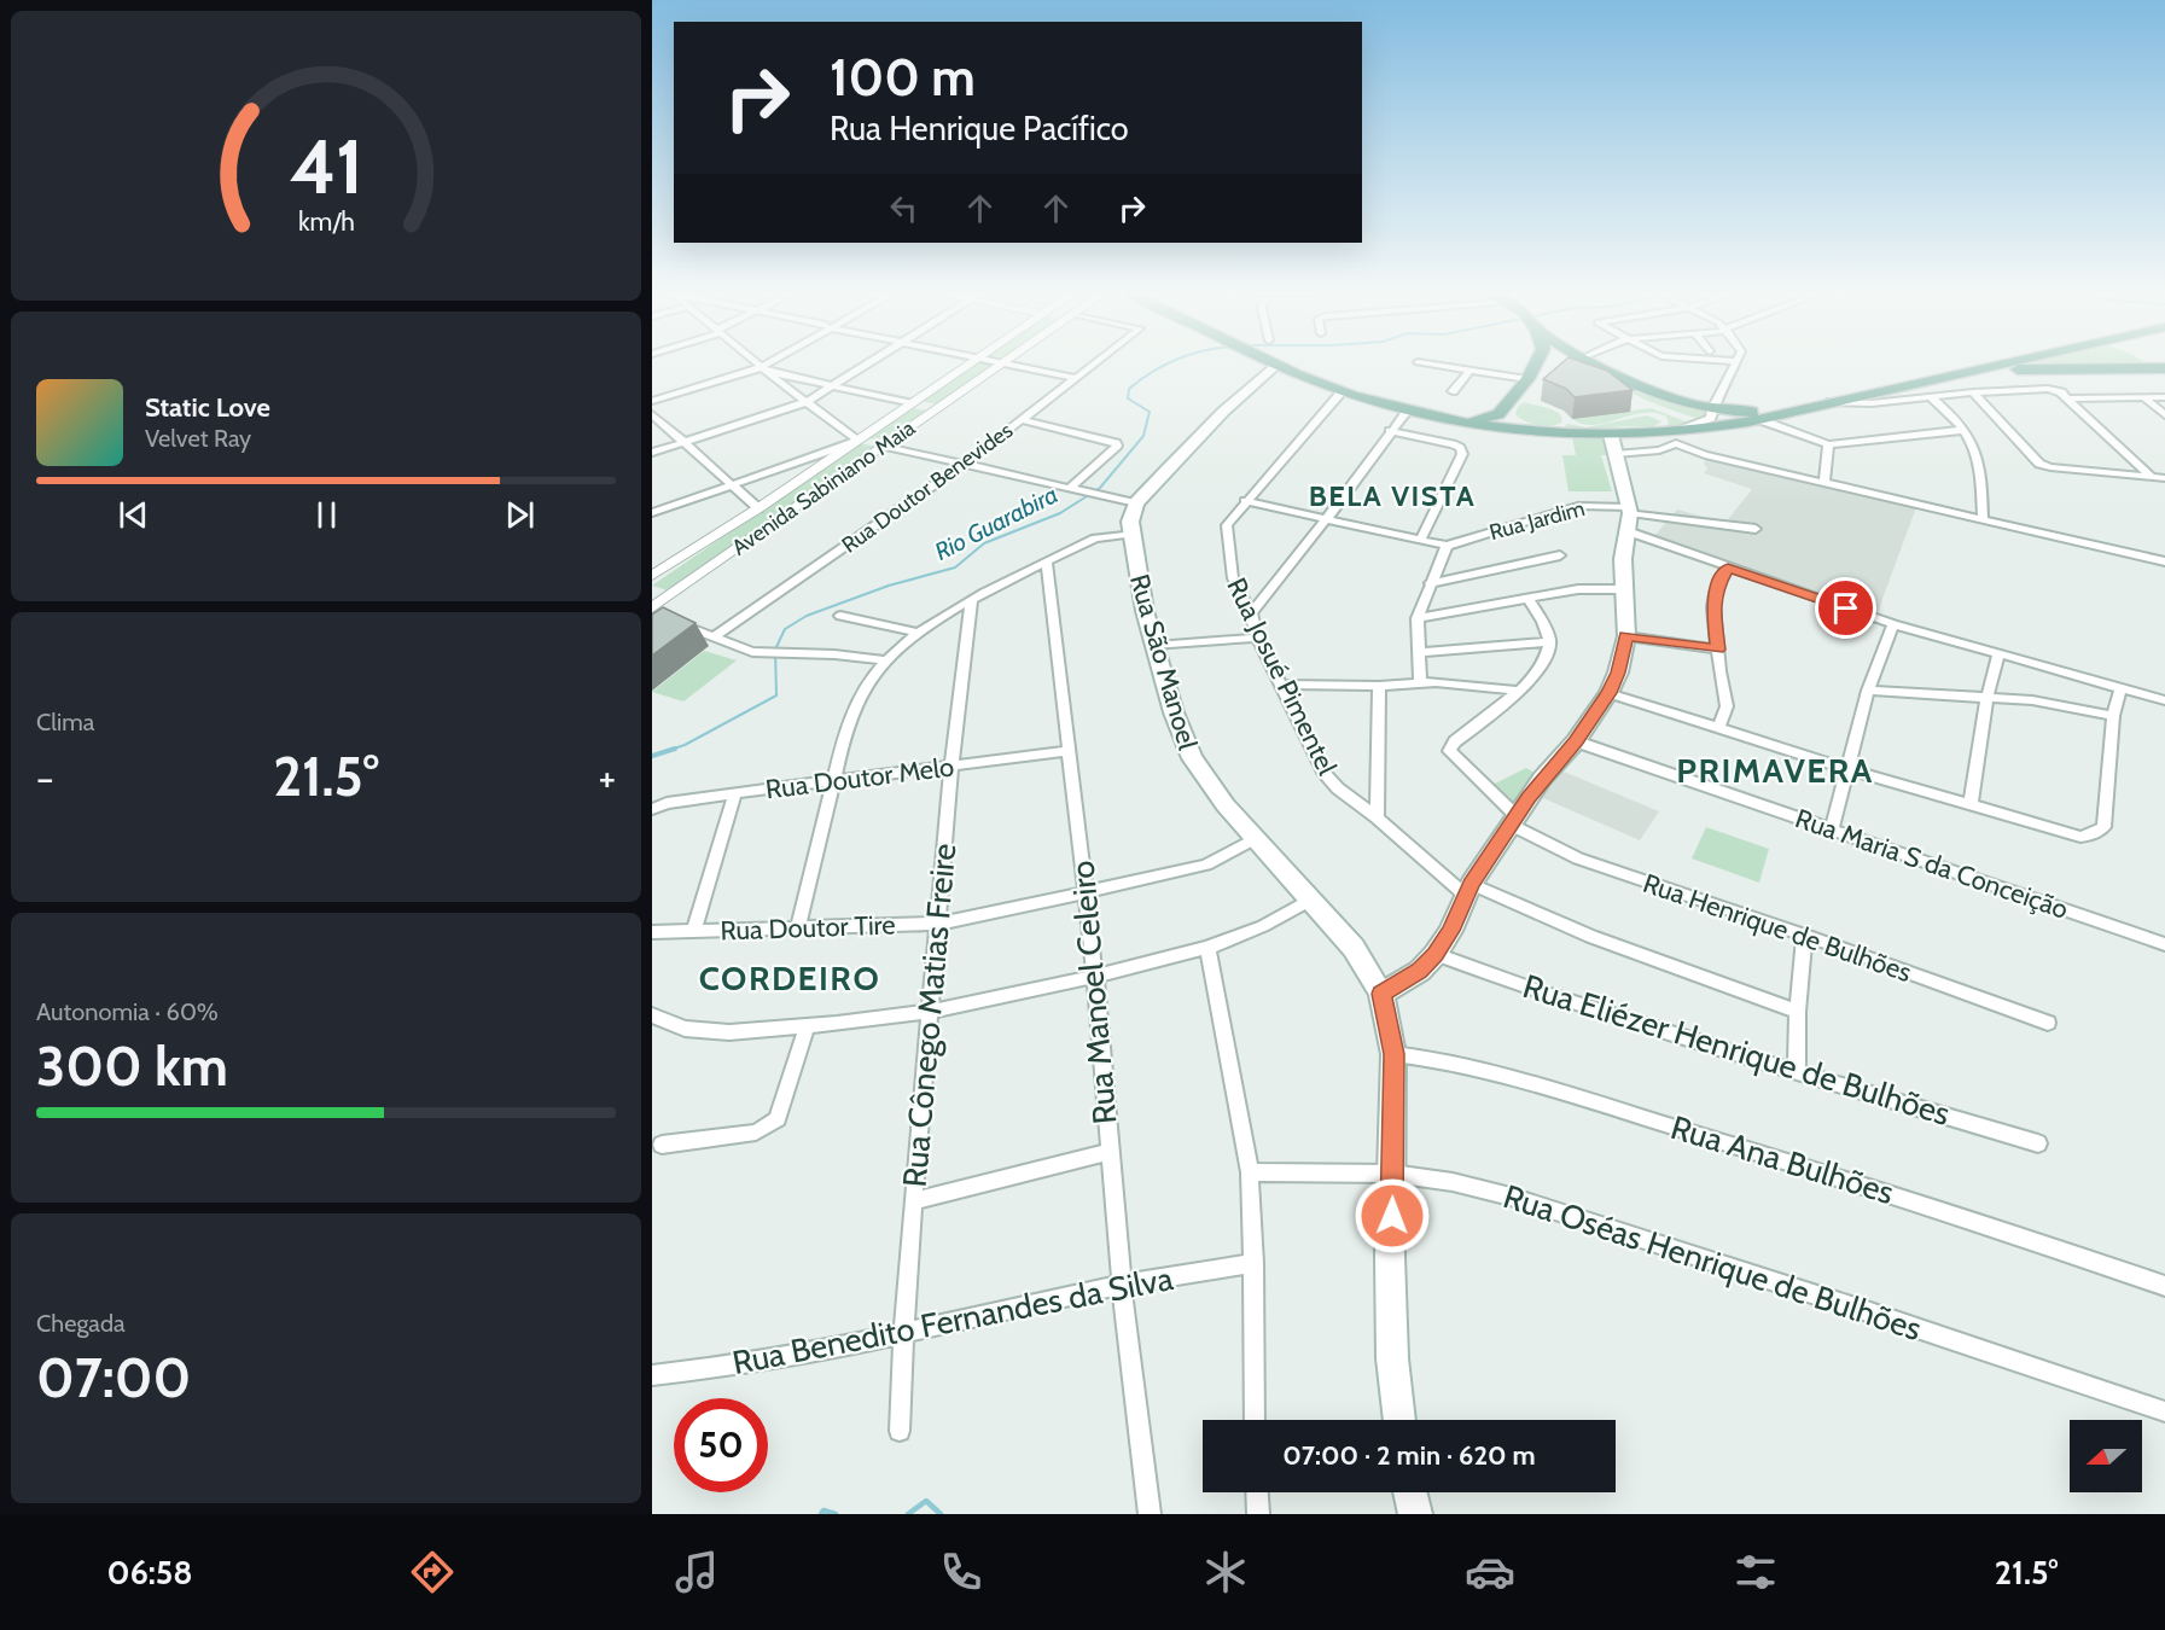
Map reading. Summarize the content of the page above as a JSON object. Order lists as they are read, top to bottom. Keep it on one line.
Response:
{"streets":{"main road":["Rua São Manoel"],"street":["Avenida Sabiniano Maia","Rua Doutor Benevides","Rua Jardim","Rua Josué Pimentel","Rua Doutor Melo","Rua Maria S da Conceição","Rua Doutor Tire","Rua Henrique de Bulhões","Rua Manoel Celeiro","Rua Cônego Matias Freire","Rua Eliézer Henrique de Bulhões","Rua Ana Bulhões","Rua Oséas Henrique de Bulhões","Rua Benedito Fernandes da Silva"]},"crossings":[["Rua São Manoel","Rua Doutor Tire"],["Rua São Manoel","Rua Ana Bulhões"],["Rua São Manoel","Rua Oséas Henrique de Bulhões"],["Rua Doutor Melo","Rua Manoel Celeiro"],["Rua Doutor Melo","Rua Cônego Matias Freire"],["Rua Doutor Tire","Rua Manoel Celeiro"],["Rua Doutor Tire","Rua Cônego Matias Freire"],["Rua Manoel Celeiro","Rua Benedito Fernandes da Silva"],["Rua Cônego Matias Freire","Rua Benedito Fernandes da Silva"]],"districts":["BELA VISTA","PRIMAVERA","CORDEIRO"],"water":["Rio Guarabira"],"north":"left","page":{"turn":["100 m","Rua Henrique Pacífico"],"song":["Static Love","Velvet Ray"],"tile":["Clima",["Autonomia · 60%","300 km"],["Chegada","07:00"]],"heat":["−","21.5°","+"],"limit":"50","trip":"07:00 · 2 min · 620 m","tabs":["06:58","21.5°"],"gauge":["41","km/h"]}}
